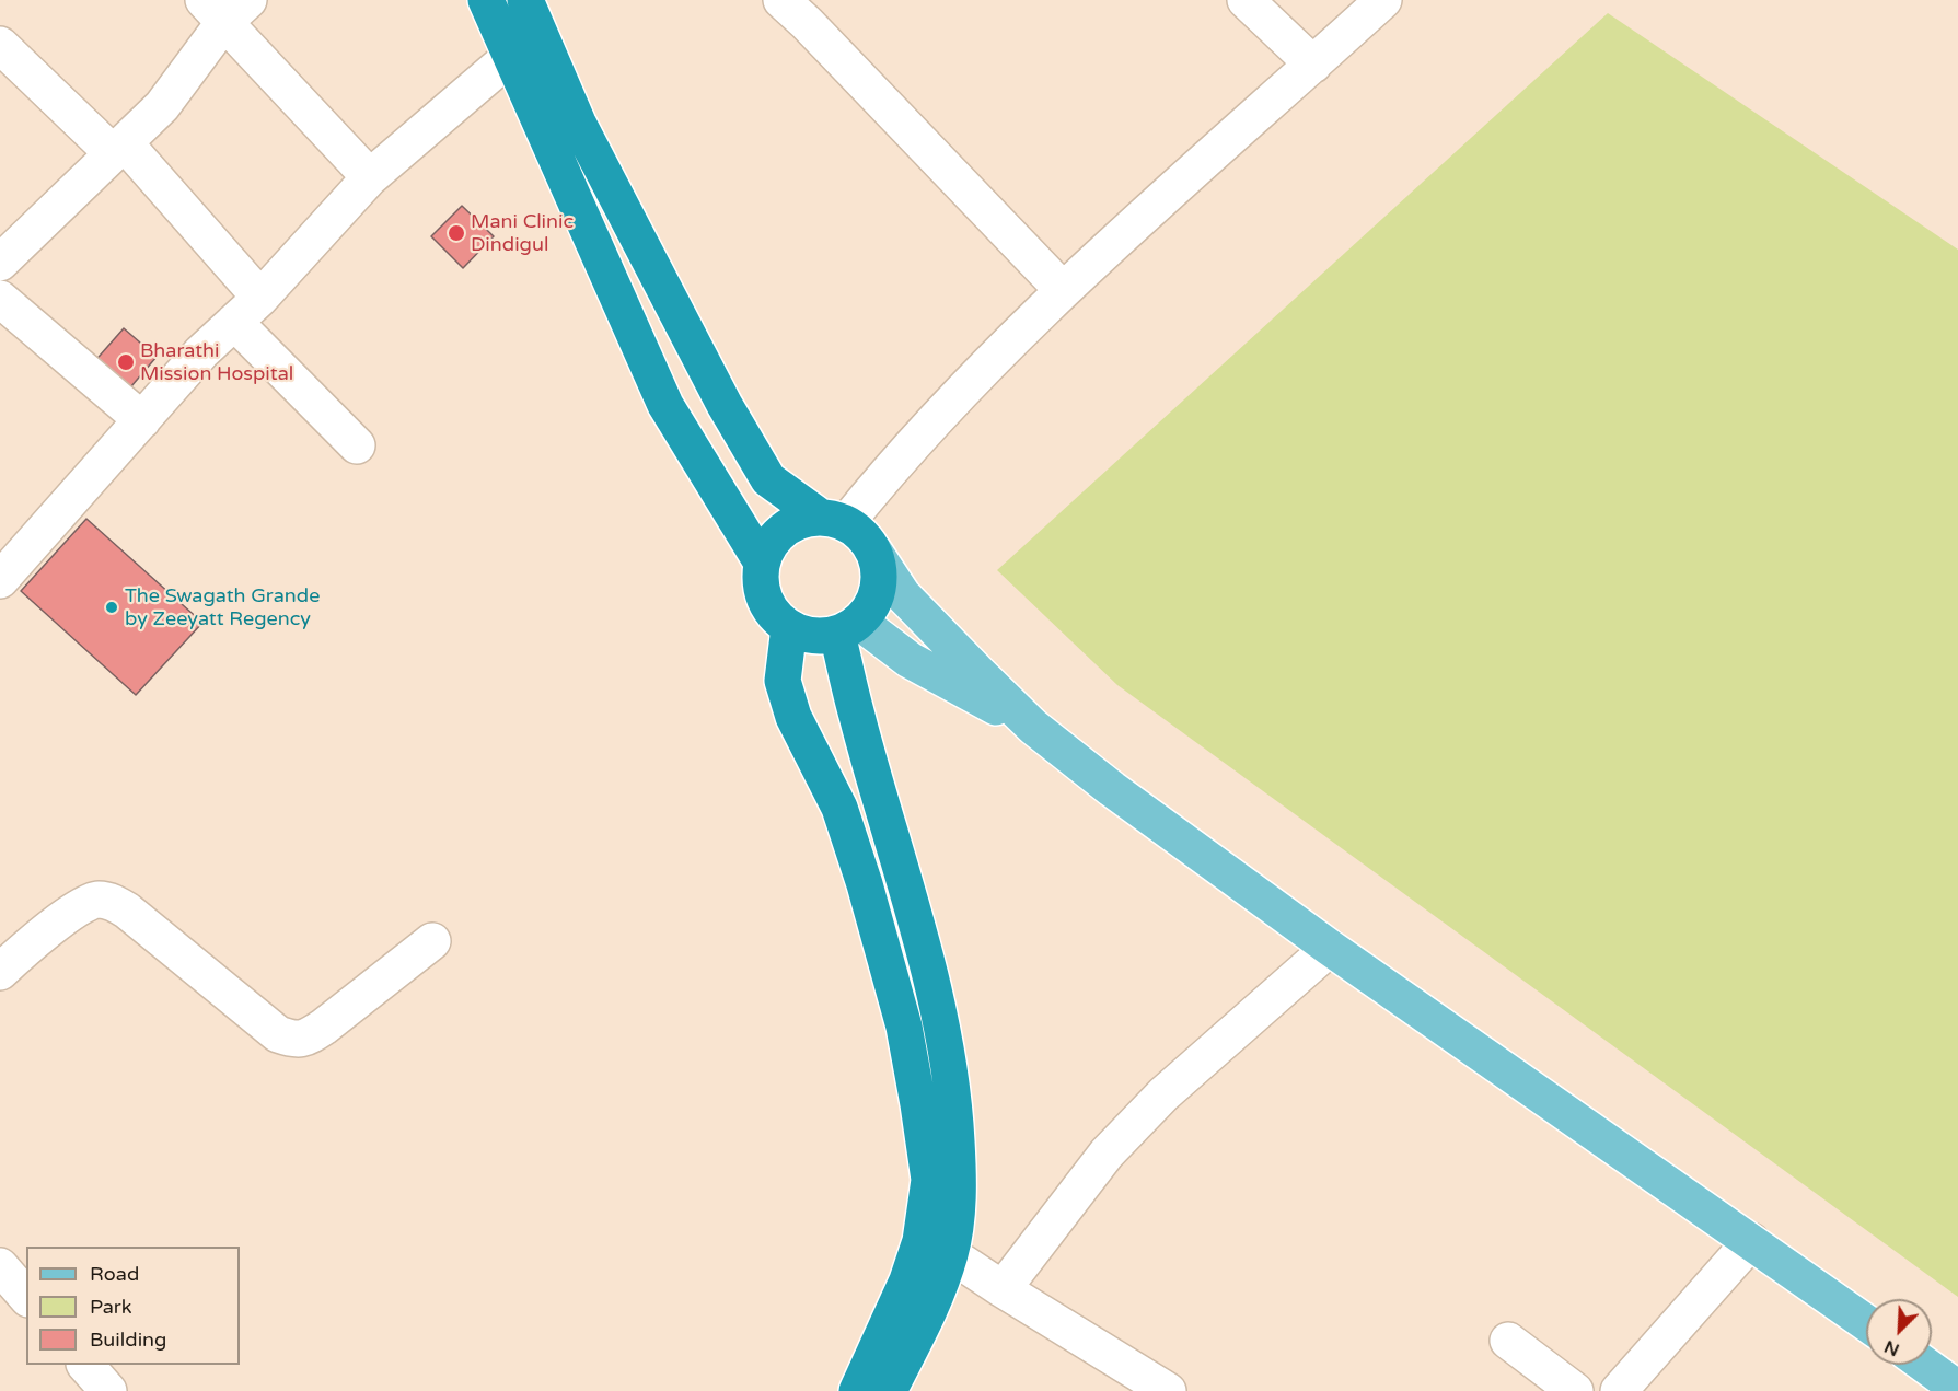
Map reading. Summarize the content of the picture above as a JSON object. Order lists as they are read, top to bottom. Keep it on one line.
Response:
{"places":["Mani Clinic Dindigul","Bharathi Mission Hospital","The Swagath Grande by Zeeyatt Regency"],"legend":["Road","Park","Building"],"north":"bottom left"}
